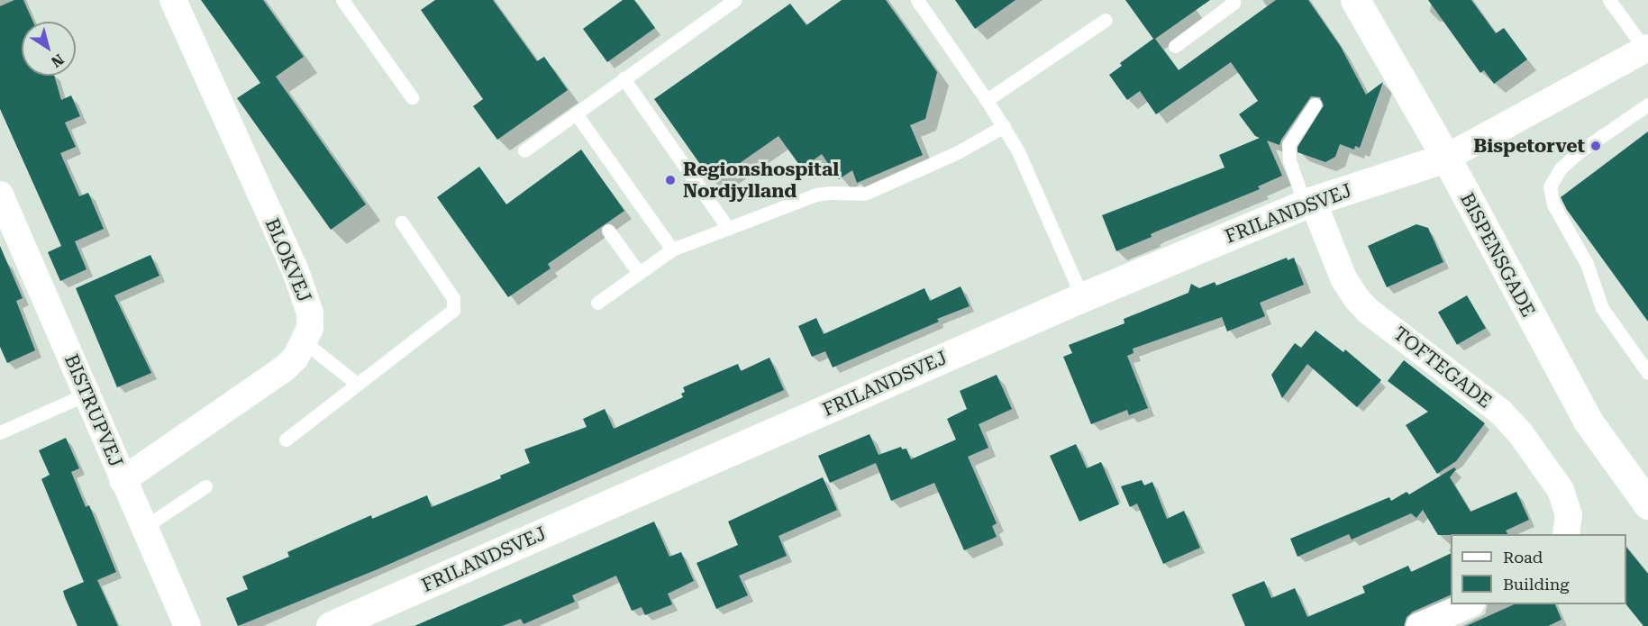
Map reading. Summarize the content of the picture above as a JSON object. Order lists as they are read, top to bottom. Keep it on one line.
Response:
{"streets":{"street":["FRILANDSVEJ","BISPENSGADE","BLOKVEJ","TOFTEGADE","BISTRUPVEJ"]},"crossings":[["FRILANDSVEJ","BISPENSGADE"],["FRILANDSVEJ","TOFTEGADE"],["BLOKVEJ","BISTRUPVEJ"]],"places":["Bispetorvet","Regionshospital Nordjylland"],"legend":["Road","Building"],"north":"bottom right"}
